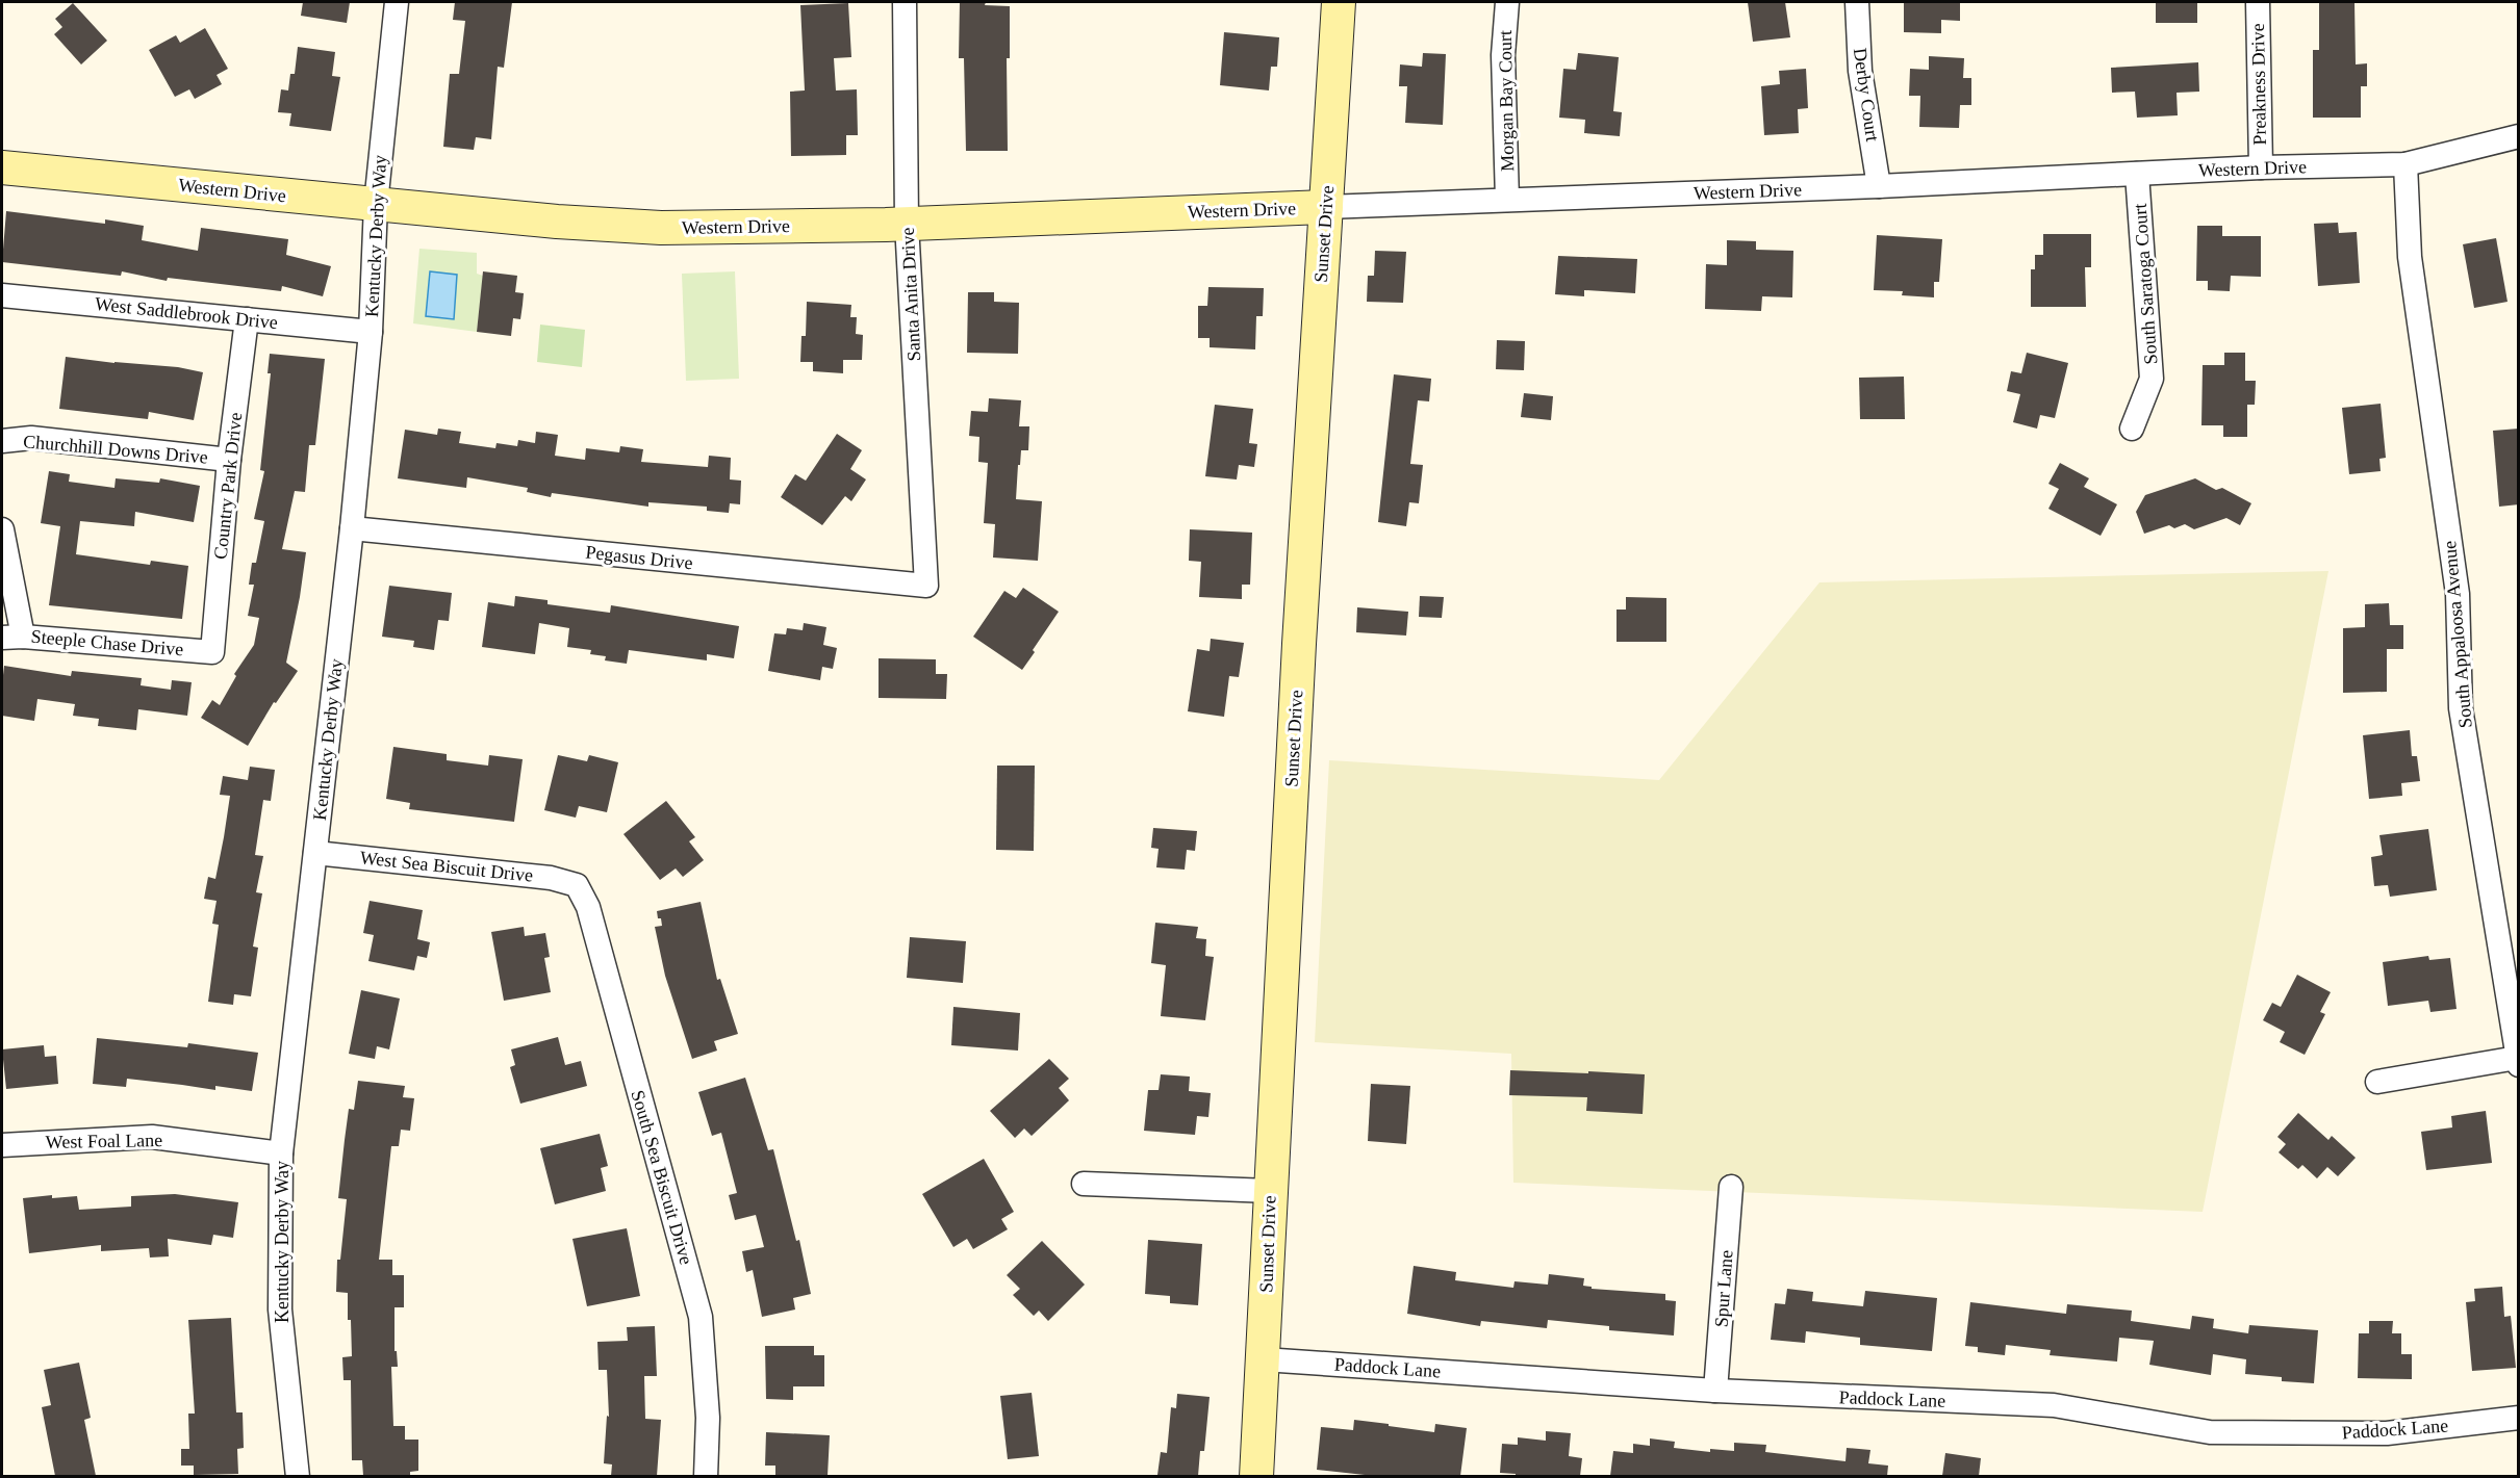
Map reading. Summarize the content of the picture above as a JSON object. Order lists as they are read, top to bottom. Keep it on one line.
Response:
{"streets":{"main road":["Western Drive","Sunset Drive"],"street":["Preakness Drive","Derby Court","Morgan Bay Court","Kentucky Derby Way","South Saratoga Court","Santa Anita Drive","West Saddlebrook Drive","Churchhill Downs Drive","Country Park Drive","Pegasus Drive","South Appaloosa Avenue","Steeple Chase Drive","West Sea Biscuit Drive","West Foal Lane","South Sea Biscuit Drive","Spur Lane","Paddock Lane"]},"crossings":[["Preakness Drive","Western Drive"],["Derby Court","Western Drive"],["Morgan Bay Court","Western Drive"],["Western Drive","Sunset Drive"],["Western Drive","Kentucky Derby Way"],["Western Drive","South Saratoga Court"],["Western Drive","Santa Anita Drive"],["Western Drive","South Appaloosa Avenue"],["Sunset Drive","Paddock Lane"],["Kentucky Derby Way","West Saddlebrook Drive"],["Kentucky Derby Way","Pegasus Drive"],["Kentucky Derby Way","West Sea Biscuit Drive"],["Kentucky Derby Way","West Foal Lane"],["Santa Anita Drive","Pegasus Drive"],["West Saddlebrook Drive","Country Park Drive"],["Churchhill Downs Drive","Country Park Drive"],["Country Park Drive","Steeple Chase Drive"],["West Sea Biscuit Drive","South Sea Biscuit Drive"],["Spur Lane","Paddock Lane"]]}
